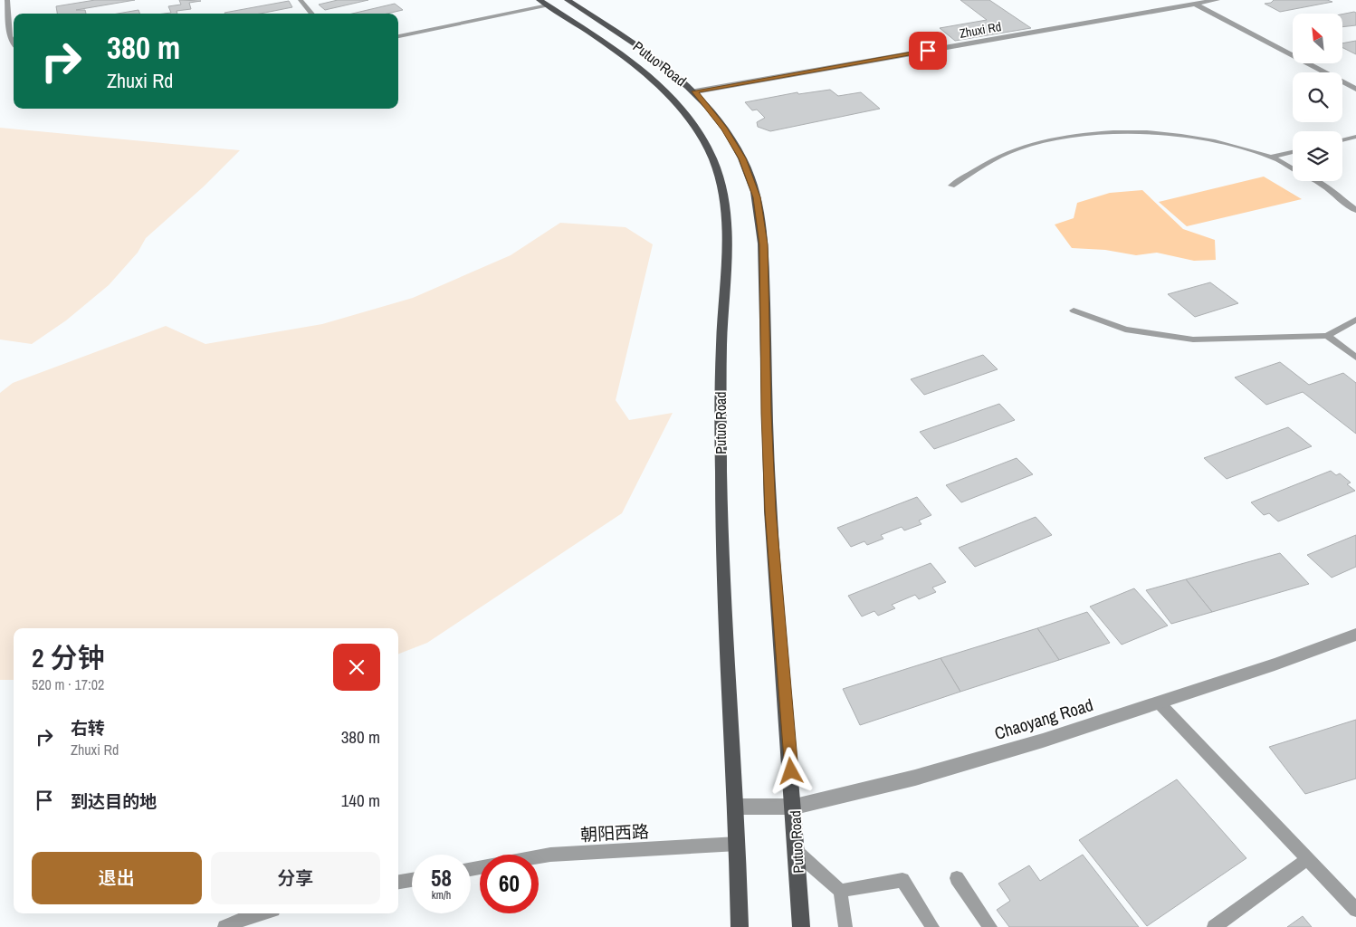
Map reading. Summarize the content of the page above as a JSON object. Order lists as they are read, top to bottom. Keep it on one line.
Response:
{"streets":{"main road":["Putuo Road"],"street":["Zhuxi Rd","Chaoyang Road"],"lane":["朝阳西路"]},"crossings":[["Zhuxi Rd","Putuo Road"],["Putuo Road","Chaoyang Road"],["Putuo Road","朝阳西路"]],"north":"top left","page":{"turn":["380 m","Zhuxi Rd"],"heading":["2 分钟","520 m · 17:02"],"list":[{"name":"右转","note":"Zhuxi Rd","value":"380 m"},{"name":"到达目的地","value":"140 m"}],"buttons":["退出","分享"],"speed":"58 km/h","limit":"60"}}
